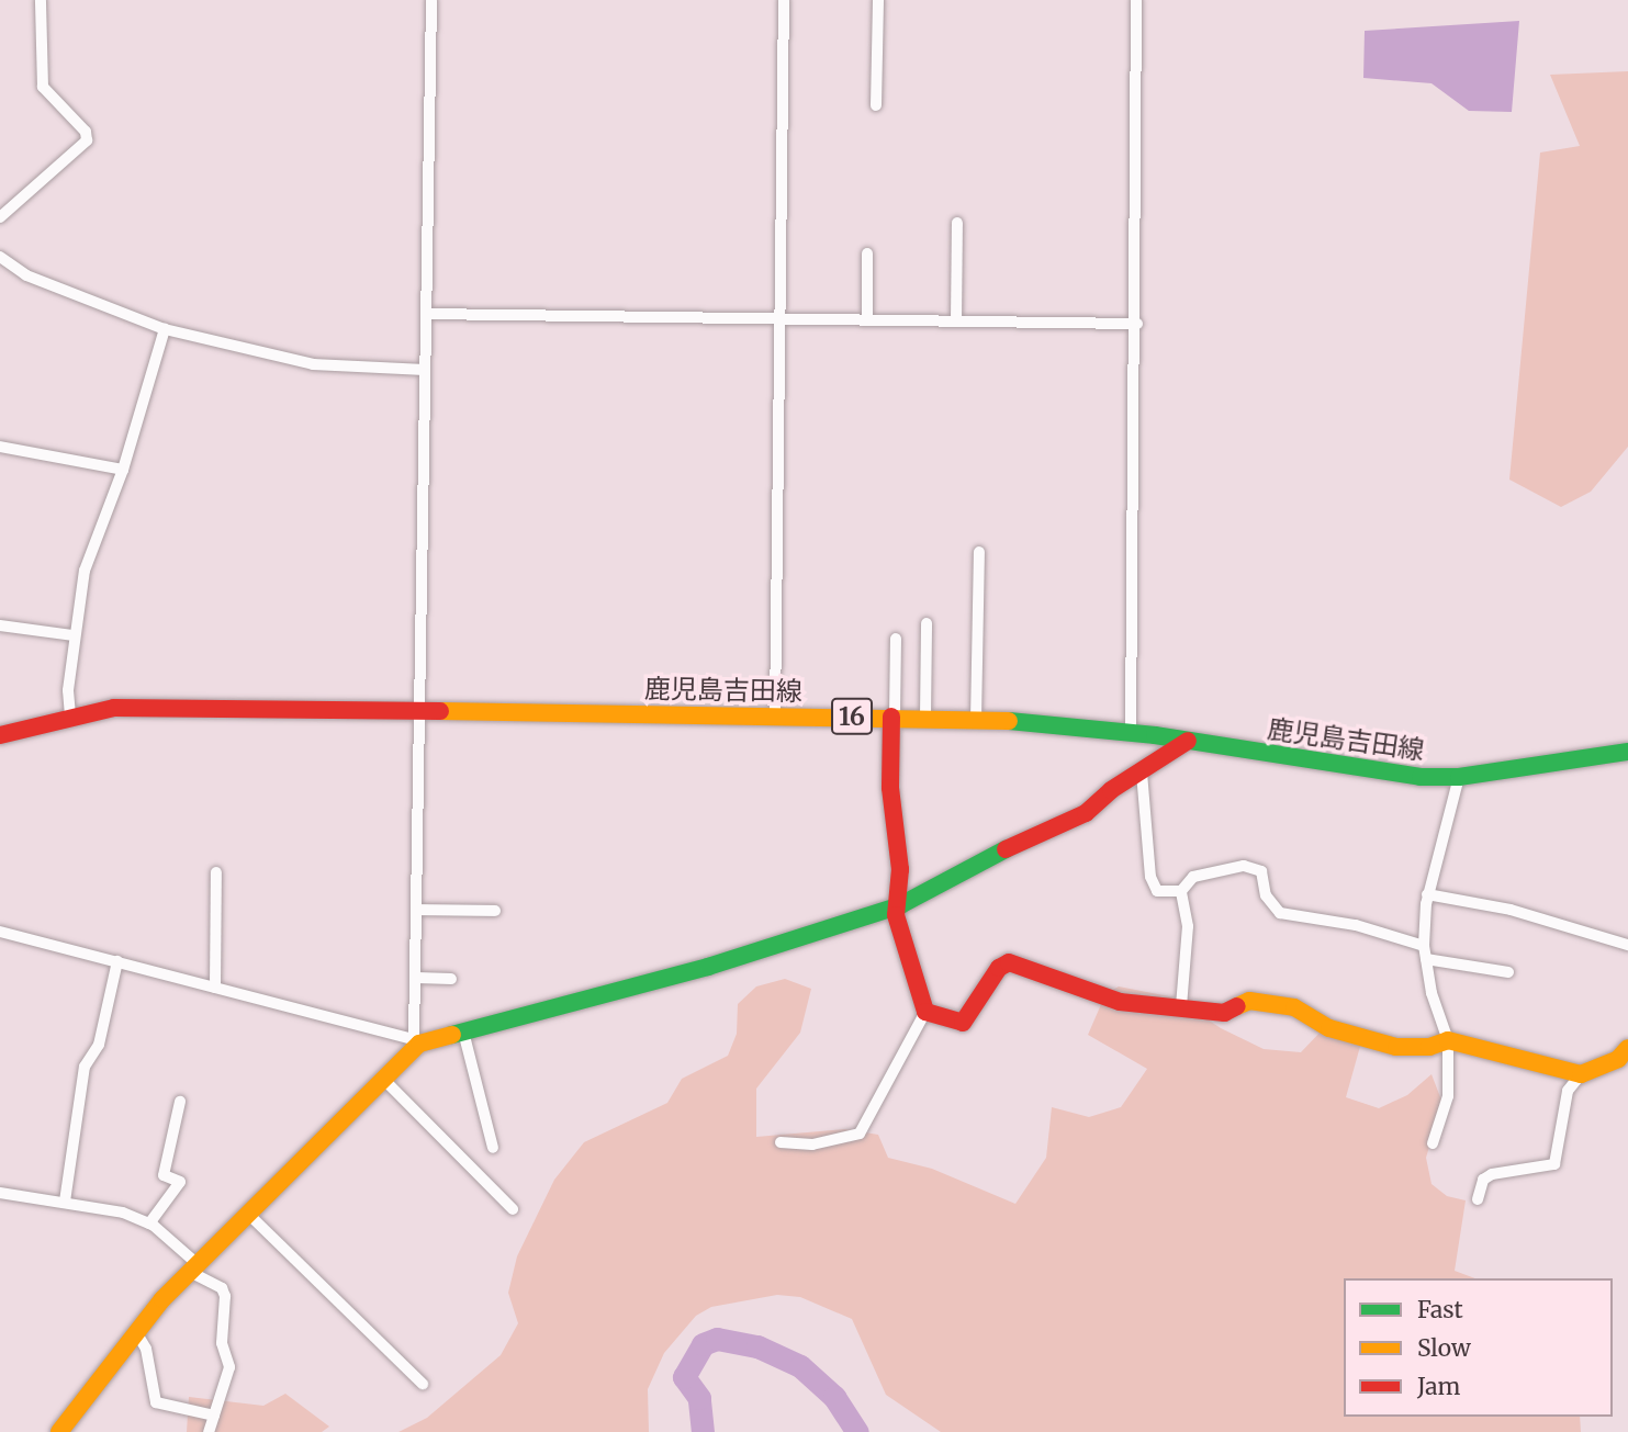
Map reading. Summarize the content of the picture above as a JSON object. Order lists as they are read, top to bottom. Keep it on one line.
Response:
{"streets":{"street":["鹿児島吉田線","16"]},"legend":["Fast","Slow","Jam"]}
